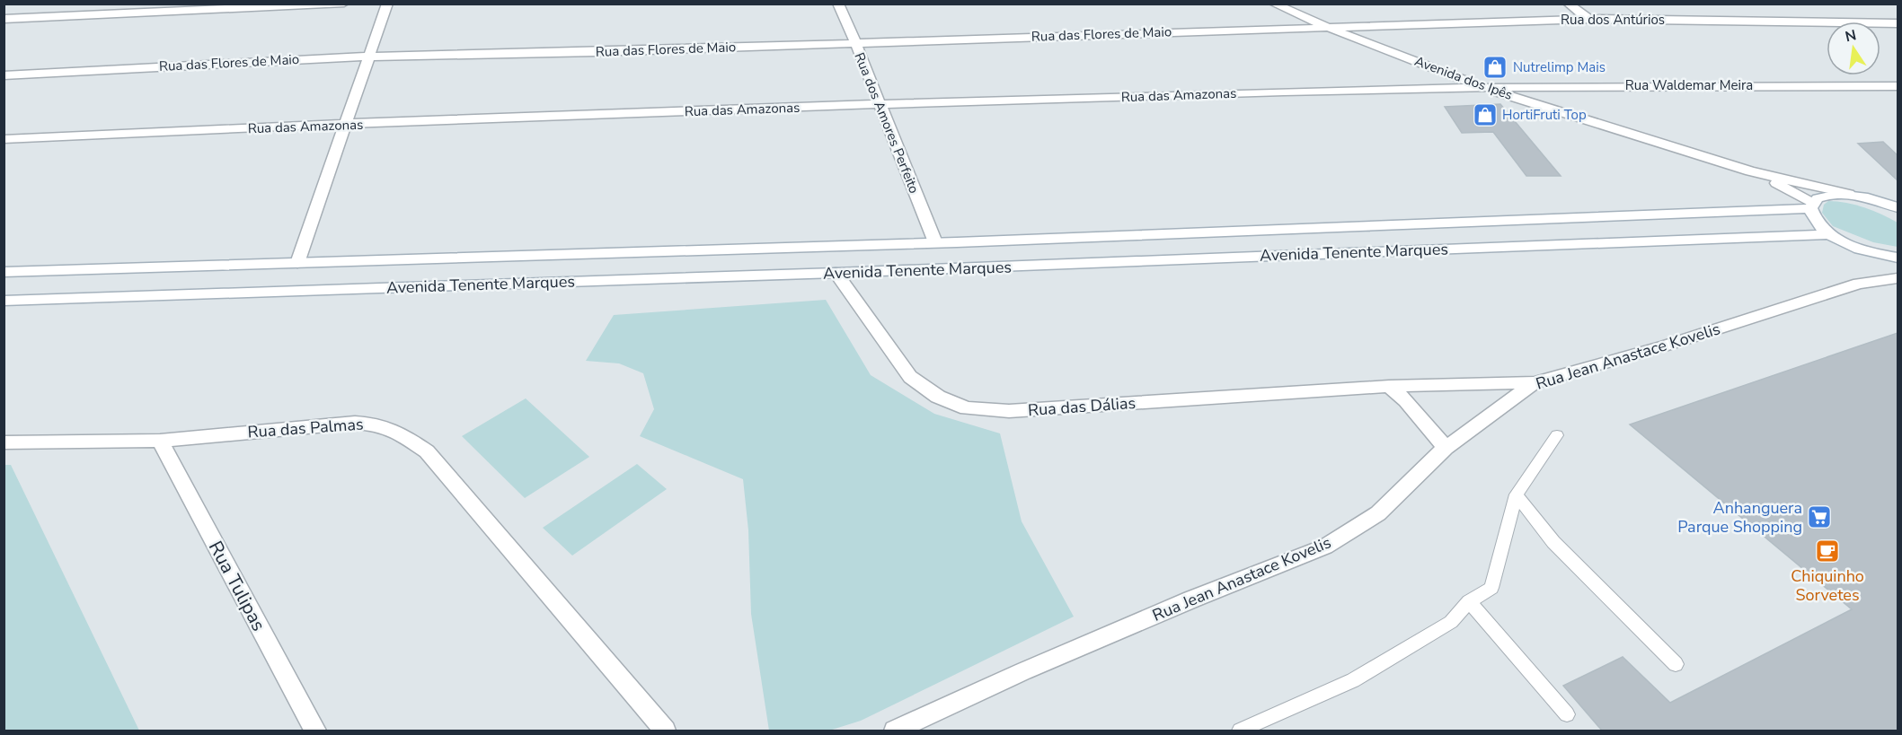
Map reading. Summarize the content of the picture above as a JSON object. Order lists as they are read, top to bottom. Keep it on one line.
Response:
{"streets":{"street":["Rua dos Antúrios","Rua das Flores de Maio","Avenida dos Ipês","Rua Waldemar Meira","Rua das Amazonas","Rua dos Amores Perfeito","Avenida Tenente Marques","Rua Jean Anastace Kovelis","Rua das Dálias","Rua das Palmas","Rua Tulipas"]},"crossings":[["Rua dos Antúrios","Rua das Flores de Maio"],["Rua dos Antúrios","Avenida dos Ipês"],["Rua das Flores de Maio","Avenida dos Ipês"],["Rua das Flores de Maio","Rua dos Amores Perfeito"],["Avenida dos Ipês","Rua Waldemar Meira"],["Avenida dos Ipês","Rua das Amazonas"],["Avenida dos Ipês","Avenida Tenente Marques"],["Rua Waldemar Meira","Rua das Amazonas"],["Rua das Amazonas","Rua dos Amores Perfeito"],["Rua dos Amores Perfeito","Avenida Tenente Marques"],["Avenida Tenente Marques","Rua das Dálias"],["Rua Jean Anastace Kovelis","Rua das Dálias"],["Rua das Palmas","Rua Tulipas"]],"places":{"shop":["Nutrelimp Mais","HortiFruti Top"],"supermarket":["Anhanguera Parque Shopping"],"cafe":["Chiquinho Sorvetes"]},"north":"top"}
